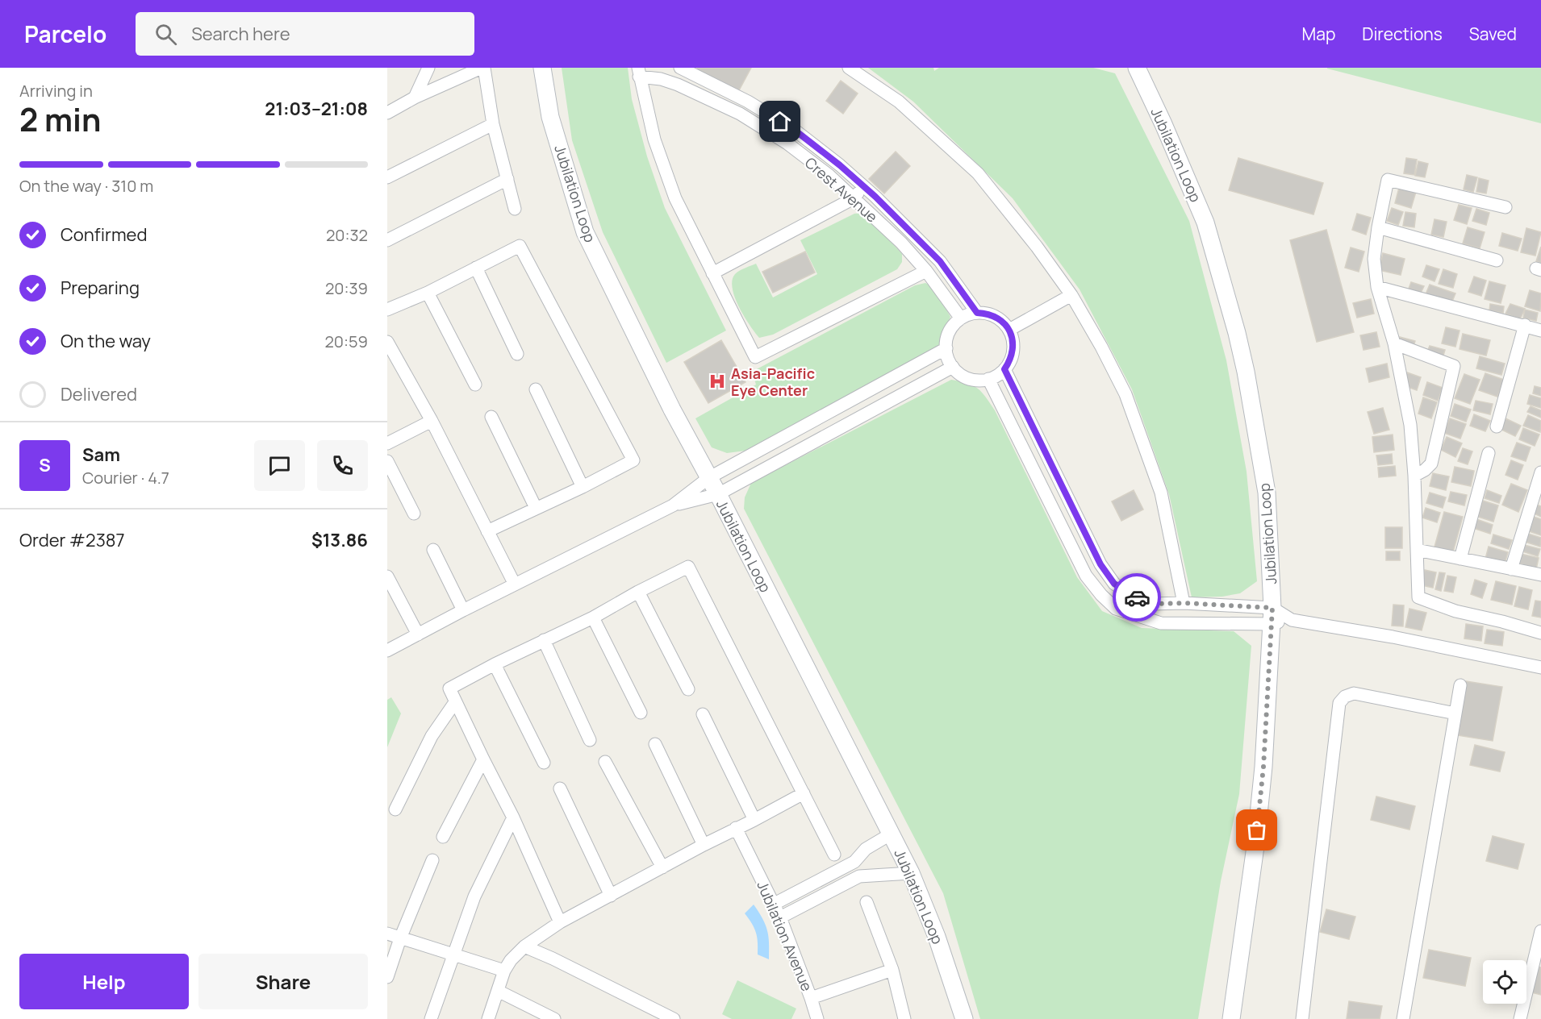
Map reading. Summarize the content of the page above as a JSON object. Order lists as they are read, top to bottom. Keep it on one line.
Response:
{"streets":{"main road":["Jubilation Loop"],"street":["Crest Avenue","Jubilation Avenue"]},"places":{"hospital":["Asia-Pacific Eye Center"]},"page":{"header":"Parcelo","search":"Search here","nav":["Map","Directions","Saved"],"heading":["2 min","Arriving in","21:03–21:08"],"panel":["Sam","Courier · 4.7","Order #2387","$13.86"],"bar":"On the way · 310 m","list":[["Confirmed","20:32"],["Preparing","20:39"],["On the way","20:59"],"Delivered"],"round":"S","buttons":["Help","Share"]}}
